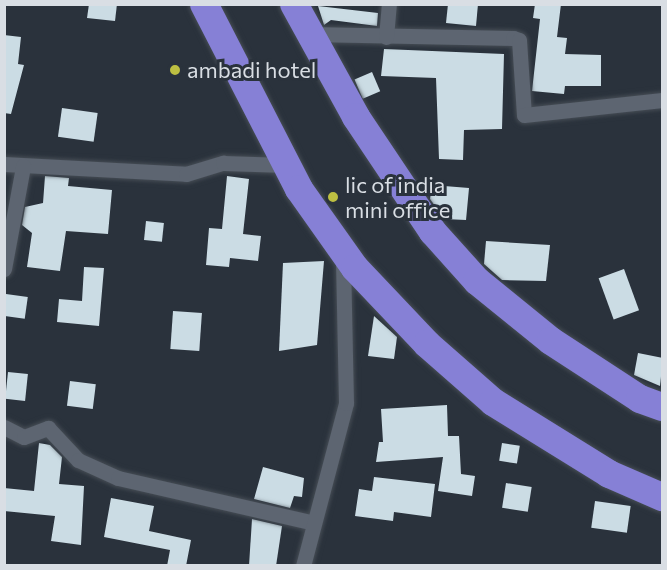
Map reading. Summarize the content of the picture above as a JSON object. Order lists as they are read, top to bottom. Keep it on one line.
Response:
{"places":["ambadi hotel","lic of india mini office"]}
